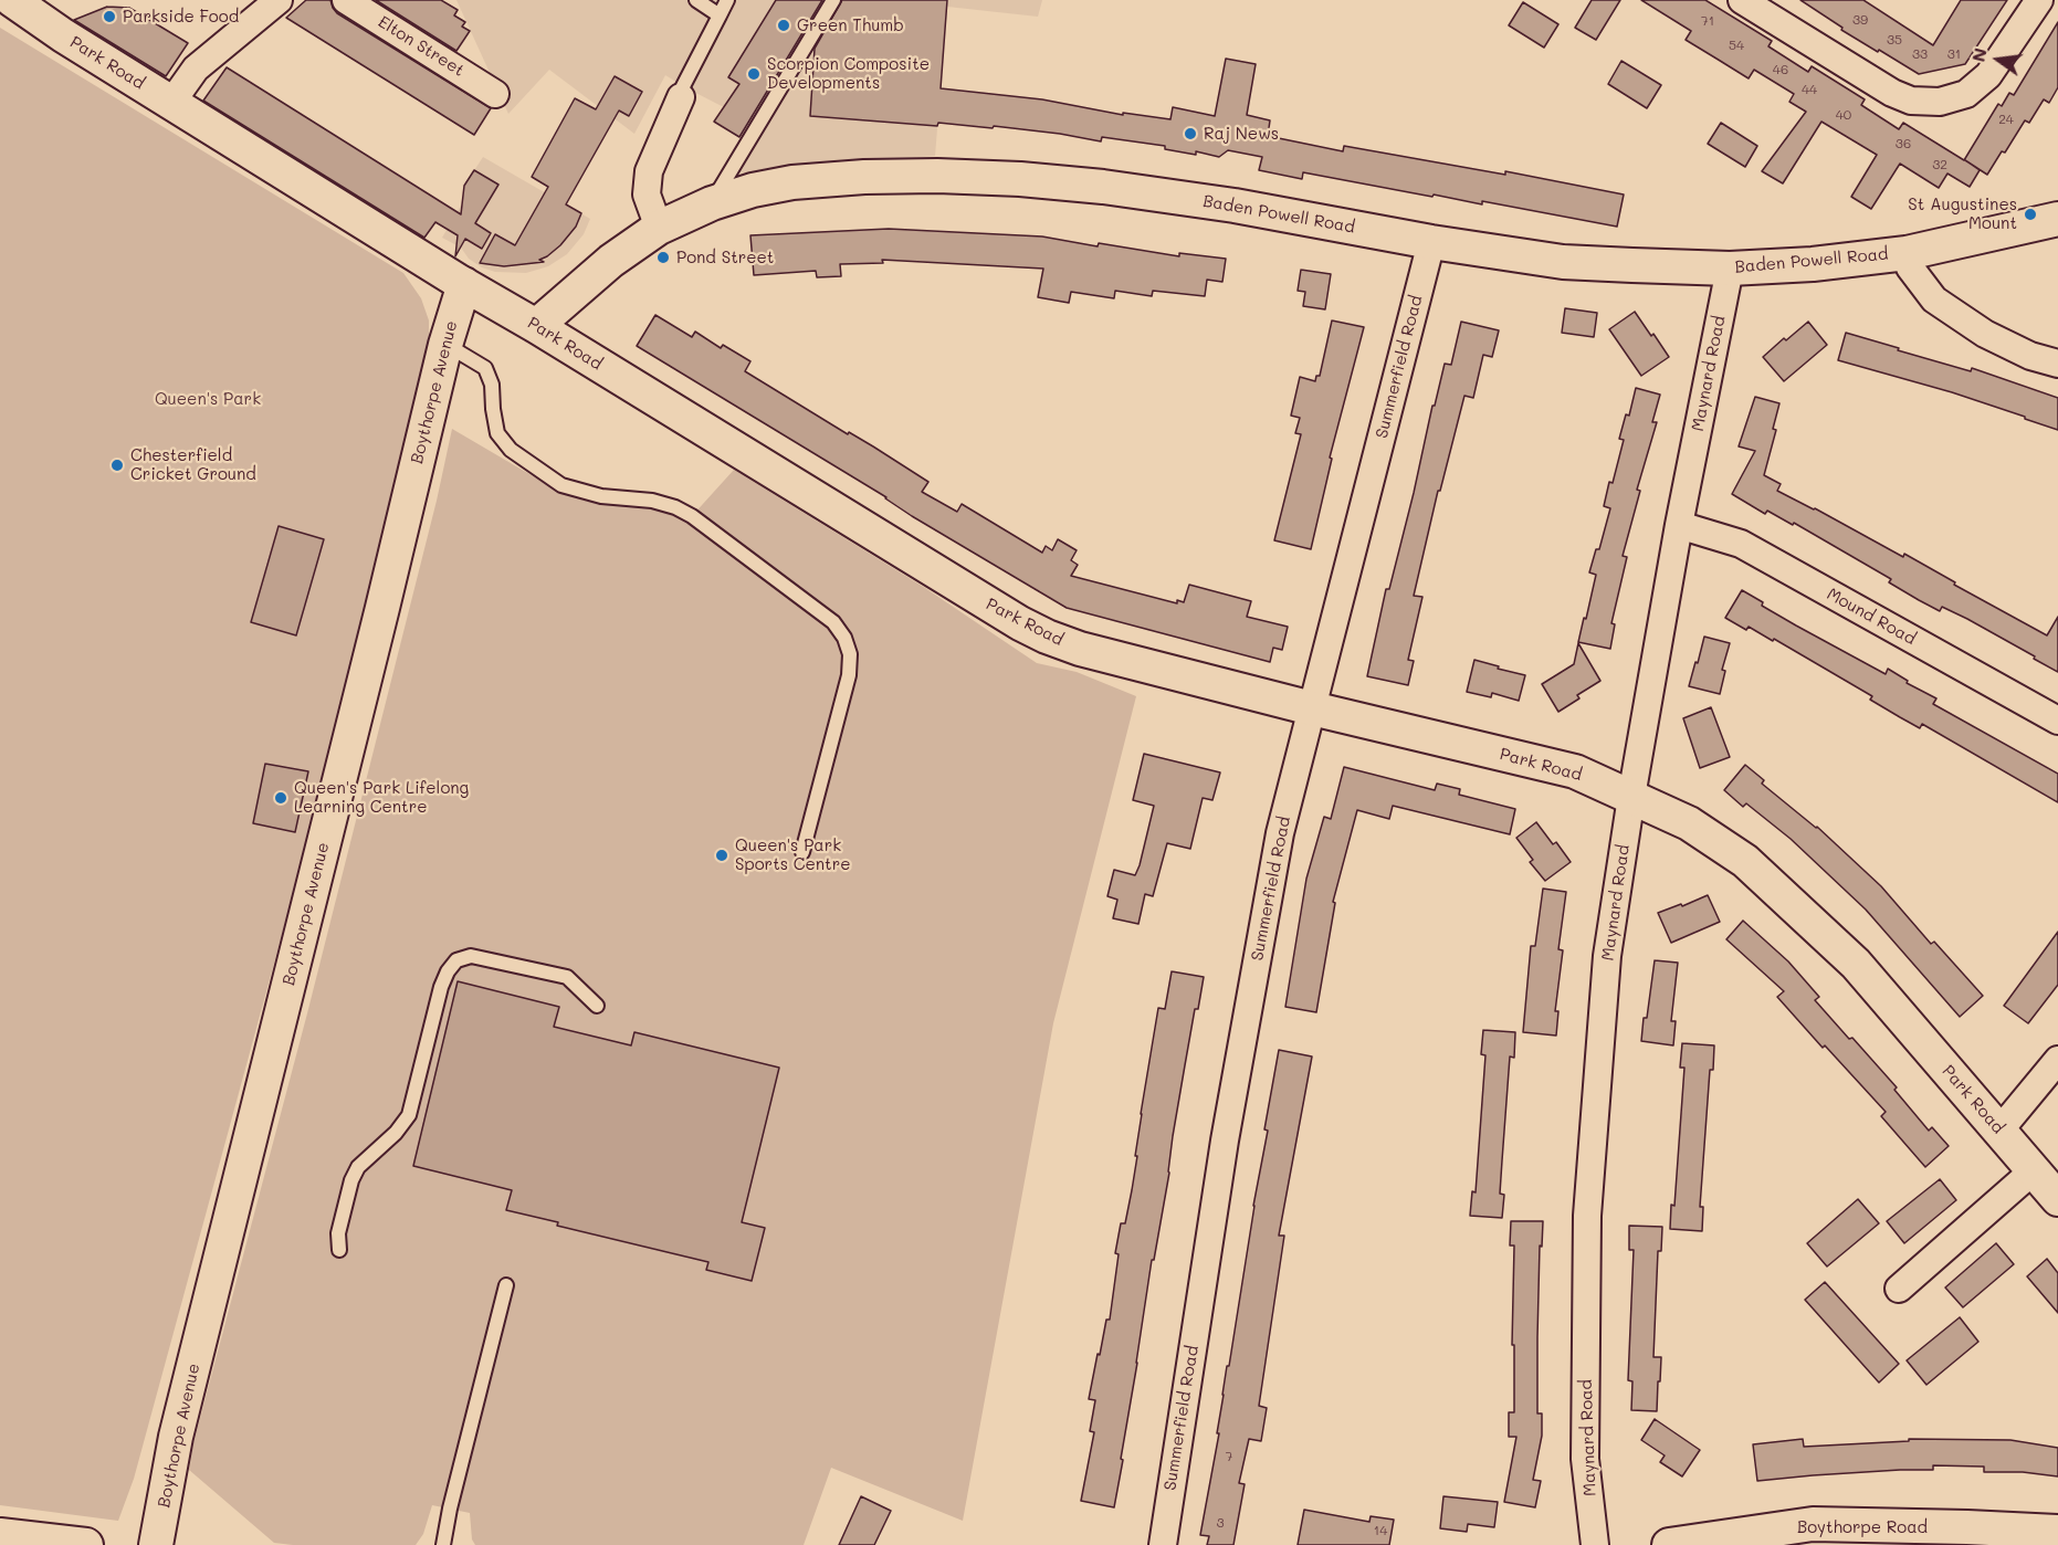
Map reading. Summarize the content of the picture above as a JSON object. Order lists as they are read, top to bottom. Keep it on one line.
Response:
{"streets":{"street":["Elton Street","Park Road","Baden Powell Road","Summerfield Road","Maynard Road","Boythorpe Avenue","Mound Road","Boythorpe Road"]},"crossings":[["Park Road","Baden Powell Road"],["Park Road","Summerfield Road"],["Park Road","Maynard Road"],["Park Road","Boythorpe Avenue"],["Baden Powell Road","Summerfield Road"],["Baden Powell Road","Maynard Road"],["Maynard Road","Mound Road"]],"parks":["Queen's Park"],"places":["Parkside Food","Green Thumb","Scorpion Composite Developments","Raj News","St Augustines Mount","Pond Street","Chesterfield Cricket Ground","Queen's Park Lifelong Learning Centre","Queen's Park Sports Centre"],"house_numbers":["39","71","35","54","33","31","46","44","40","24","36","32","7","3","14"],"north":"left"}
